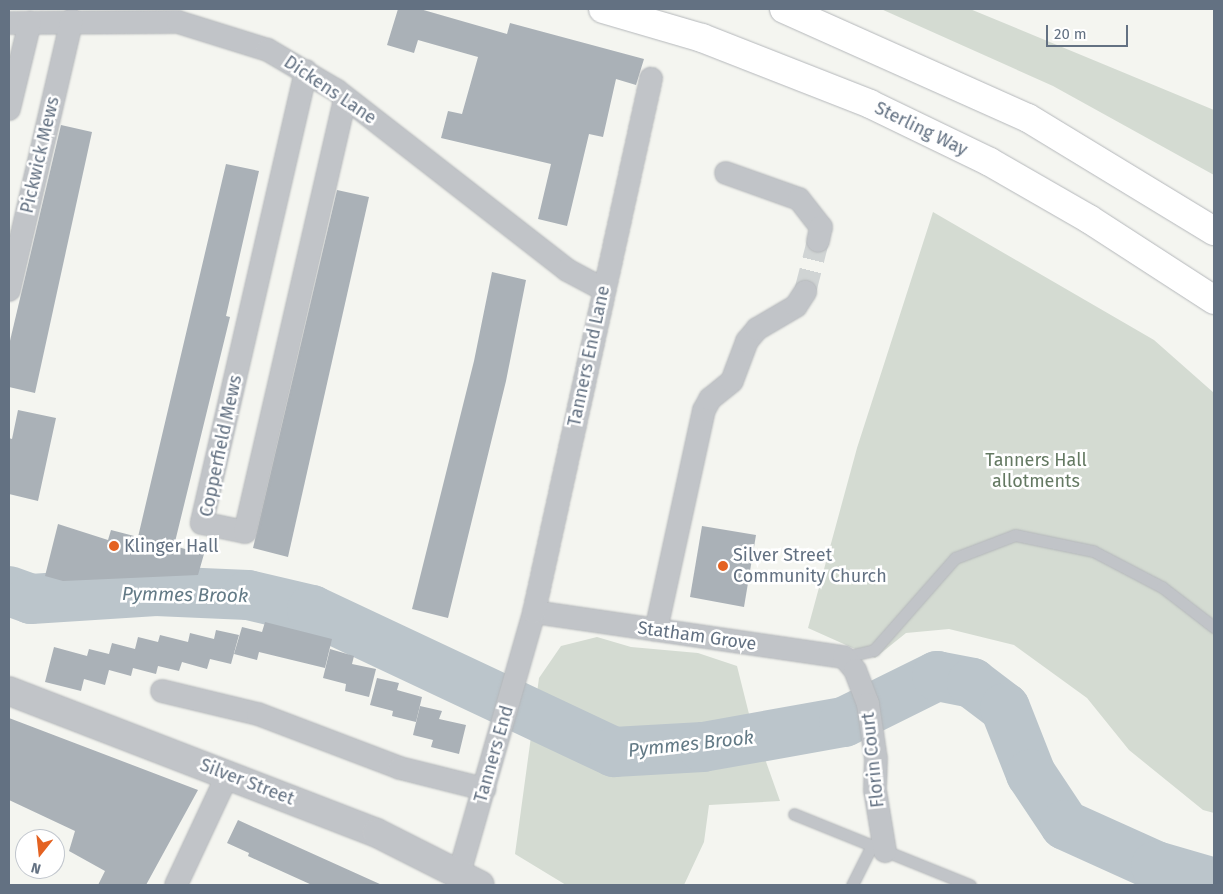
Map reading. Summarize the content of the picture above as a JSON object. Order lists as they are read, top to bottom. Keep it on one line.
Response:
{"streets":{"highway":["Sterling Way"],"street":["Dickens Lane","Pickwick Mews","Tanners End Lane","Copperfield Mews","Statham Grove","Tanners End","Florin Court","Silver Street"]},"crossings":[["Dickens Lane","Pickwick Mews"],["Dickens Lane","Tanners End Lane"],["Dickens Lane","Copperfield Mews"],["Tanners End Lane","Statham Grove"],["Tanners End Lane","Tanners End"],["Statham Grove","Tanners End"],["Statham Grove","Florin Court"],["Tanners End","Silver Street"]],"water":["Pymmes Brook"],"parks":["Tanners Hall allotments"],"places":["Klinger Hall","Silver Street Community Church"],"scale_bar":"20 m","north":"bottom"}
